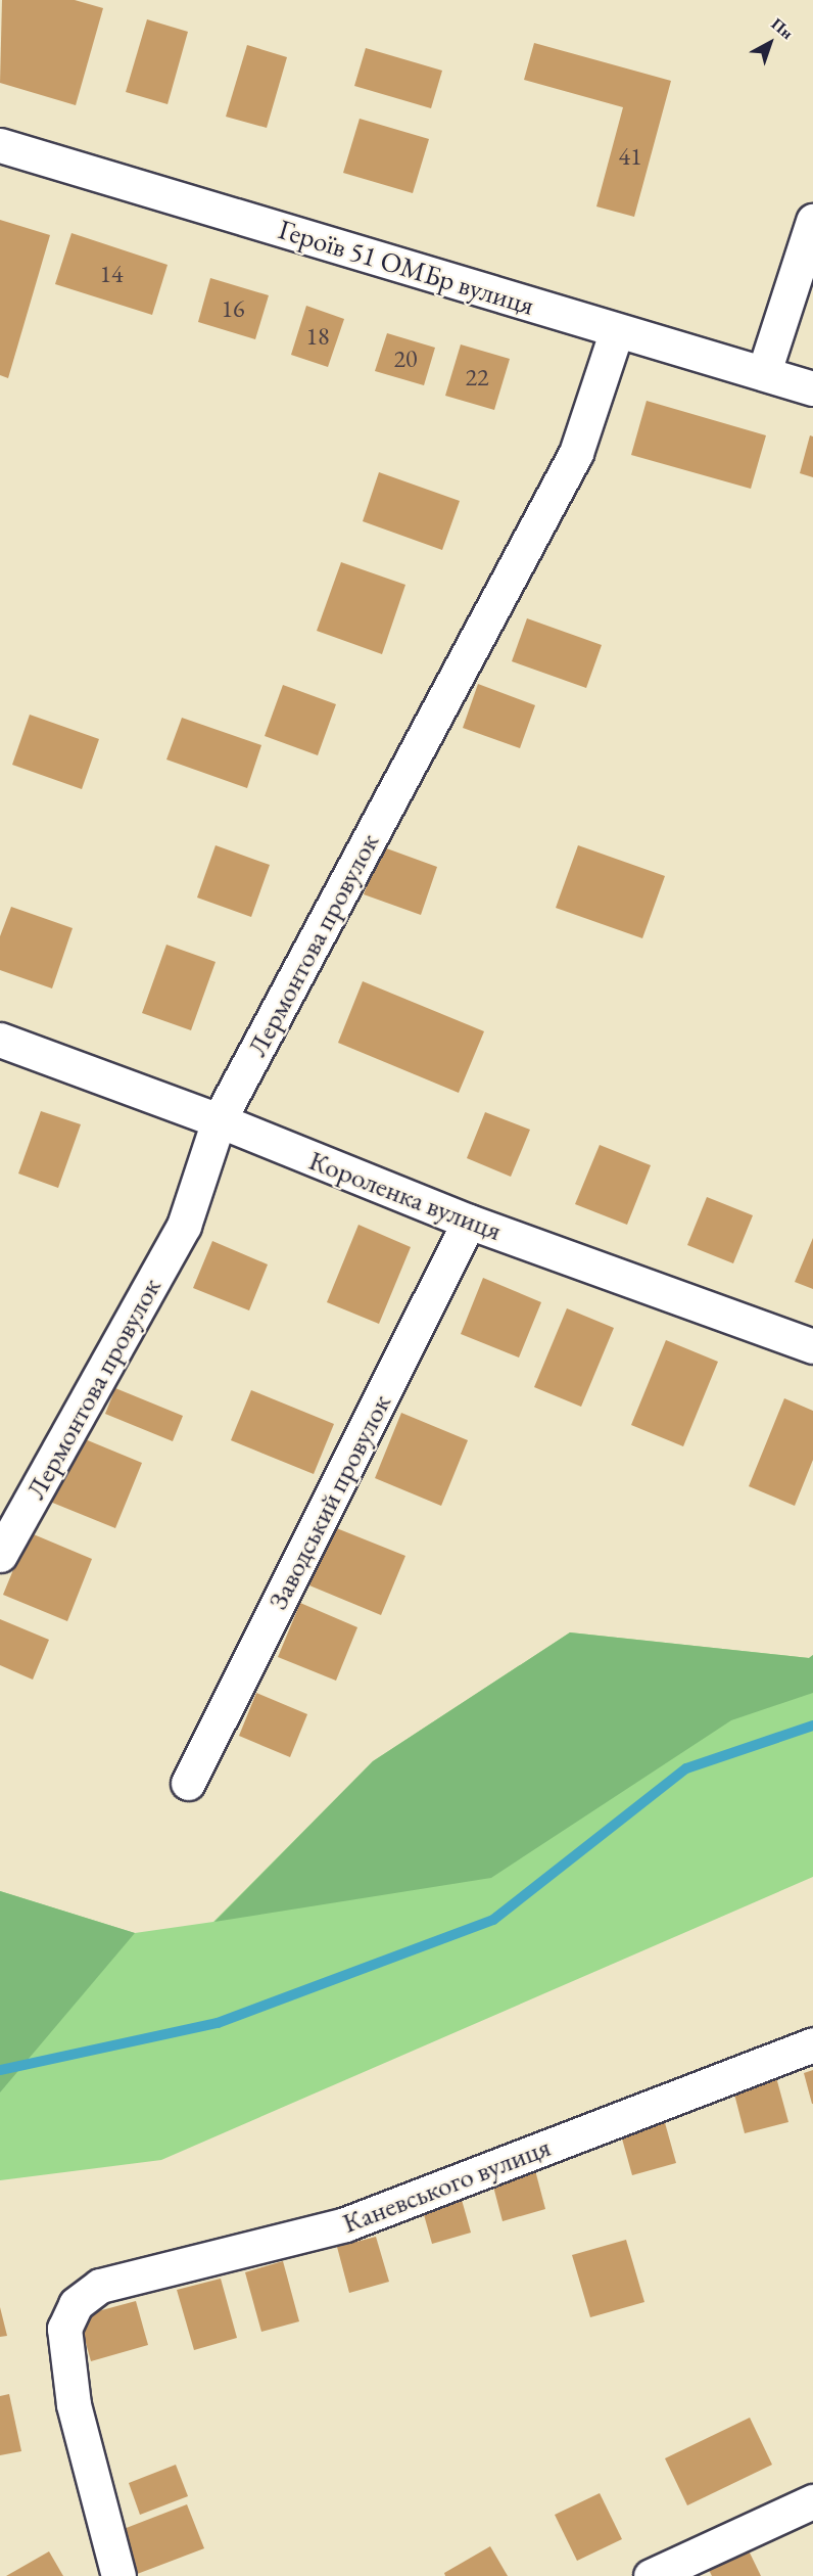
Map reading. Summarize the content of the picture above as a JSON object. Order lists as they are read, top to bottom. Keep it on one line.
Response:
{"streets":{"street":["Героїв 51 ОМБр вулиця","Лермонтова провулок","Короленка вулиця","Заводський провулок","Каневського вулиця"]},"crossings":[["Героїв 51 ОМБр вулиця","Лермонтова провулок"],["Лермонтова провулок","Короленка вулиця"],["Короленка вулиця","Заводський провулок"]],"house_numbers":["41","14","16","18","20","22"],"north":"top right"}
